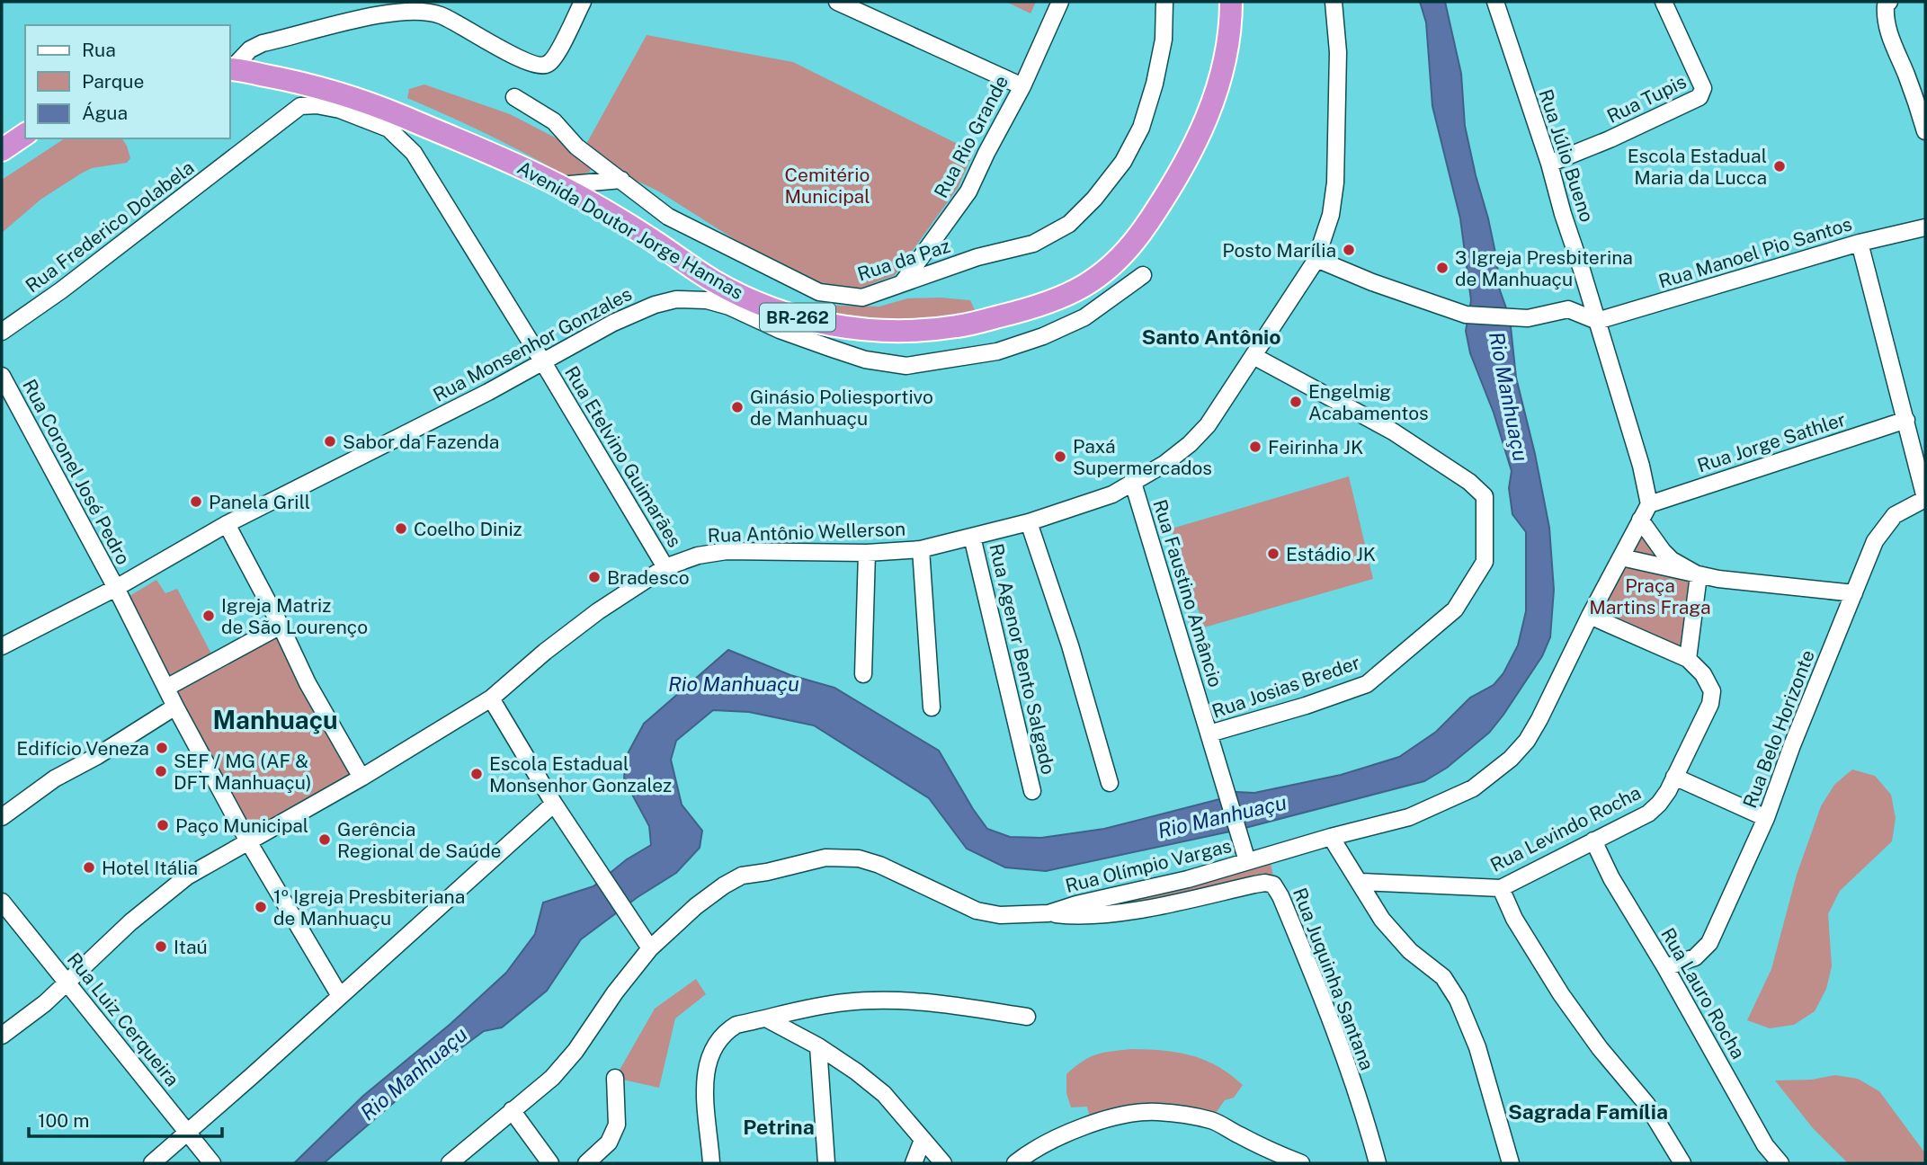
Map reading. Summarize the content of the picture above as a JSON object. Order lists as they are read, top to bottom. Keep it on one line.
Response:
{"streets":{"highway":["Avenida Doutor Jorge Hannas","BR-262"],"street":["Rua Tupis","Rua Rio Grande","Rua Júlio Bueno","Rua Frederico Dolabela","Rua Manoel Pio Santos","Rua da Paz","Rua Monsenhor Gonzales","Rua Jorge Sathler","Rua Etelvino Guimarães","Rua Coronel José Pedro","Rua Antônio Wellerson","Rua Faustino Amâncio","Rua Agenor Bento Salgado","Rua Josias Breder","Rua Belo Horizonte","Rua Levindo Rocha","Rua Olímpio Vargas","Rua Juquinha Santana","Rua Lauro Rocha","Rua Luiz Cerqueira"]},"crossings":[["Rua Tupis","Rua Júlio Bueno"],["Rua Rio Grande","Rua da Paz"],["Rua Júlio Bueno","Rua Manoel Pio Santos"],["Rua Júlio Bueno","Rua Jorge Sathler"],["Rua Júlio Bueno","Rua Olímpio Vargas"],["Rua Frederico Dolabela","Rua Etelvino Guimarães"],["Avenida Doutor Jorge Hannas","Rua Monsenhor Gonzales"],["Rua Monsenhor Gonzales","Rua Etelvino Guimarães"],["Rua Monsenhor Gonzales","Rua Coronel José Pedro"],["Rua Jorge Sathler","Rua Olímpio Vargas"],["Rua Etelvino Guimarães","Rua Antônio Wellerson"],["Rua Coronel José Pedro","Rua Antônio Wellerson"],["Rua Antônio Wellerson","Rua Faustino Amâncio"],["Rua Antônio Wellerson","Rua Agenor Bento Salgado"],["Rua Antônio Wellerson","Rua Josias Breder"],["Rua Antônio Wellerson","Rua Luiz Cerqueira"],["Rua Faustino Amâncio","Rua Josias Breder"],["Rua Faustino Amâncio","Rua Olímpio Vargas"],["Rua Belo Horizonte","Rua Lauro Rocha"],["Rua Levindo Rocha","Rua Lauro Rocha"],["Rua Olímpio Vargas","Rua Juquinha Santana"]],"districts":["Santo Antônio","Manhuaçu","Sagrada Família","Petrina"],"water":["Rio Manhuaçu"],"parks":["Cemitério Municipal","Praça Martins Fraga"],"places":["Escola Estadual Maria da Lucca","Posto Marília","3 Igreja Presbiterina de Manhuaçu","Engelmig Acabamentos","Ginásio Poliesportivo de Manhuaçu","Sabor da Fazenda","Feirinha JK","Paxá Supermercados","Panela Grill","Coelho Diniz","Estádio JK","Bradesco","Igreja Matriz de São Lourenço","Edifício Veneza","SEF / MG (AF & DFT Manhuaçu)","Escola Estadual Monsenhor Gonzalez","Paço Municipal","Gerência Regional de Saúde","Hotel Itália","1º Igreja Presbiteriana de Manhuaçu","Itaú"],"legend":["Rua","Parque","Água"],"scale_bar":"100 m"}
